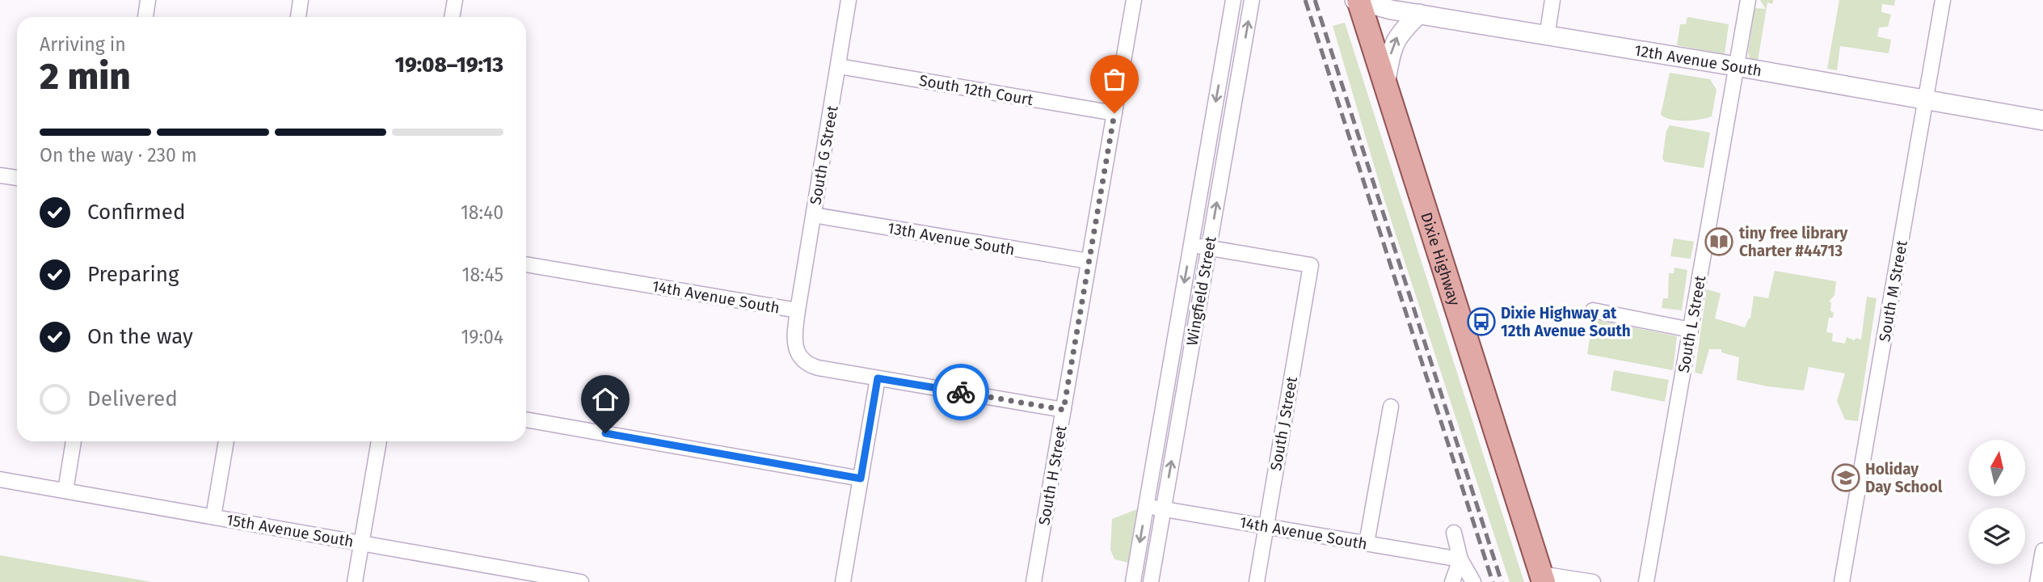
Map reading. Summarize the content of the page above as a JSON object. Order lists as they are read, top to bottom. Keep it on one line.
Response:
{"streets":{"main road":["Dixie Highway"],"street":["12th Avenue South","South 12th Court","South G Street","13th Avenue South","Wingfield Street","South M Street","14th Avenue South","South L Street","South J Street","South H Street","15th Avenue South"]},"crossings":[["12th Avenue South","Dixie Highway"],["12th Avenue South","South M Street"],["12th Avenue South","South L Street"],["South 12th Court","South G Street"],["South 12th Court","South H Street"],["South G Street","13th Avenue South"],["South G Street","14th Avenue South"],["13th Avenue South","South H Street"],["Wingfield Street","14th Avenue South"],["Wingfield Street","South J Street"],["14th Avenue South","South J Street"],["14th Avenue South","South H Street"]],"places":{"library":["tiny free library Charter #44713"],"bus stop":["Dixie Highway at 12th Avenue South"],"school or university":["Holiday Day School"]},"north":"top","page":{"heading":["2 min","Arriving in","19:08–19:13"],"bar":"On the way · 230 m","list":[["Confirmed","18:40"],["Preparing","18:45"],["On the way","19:04"],"Delivered"]}}
